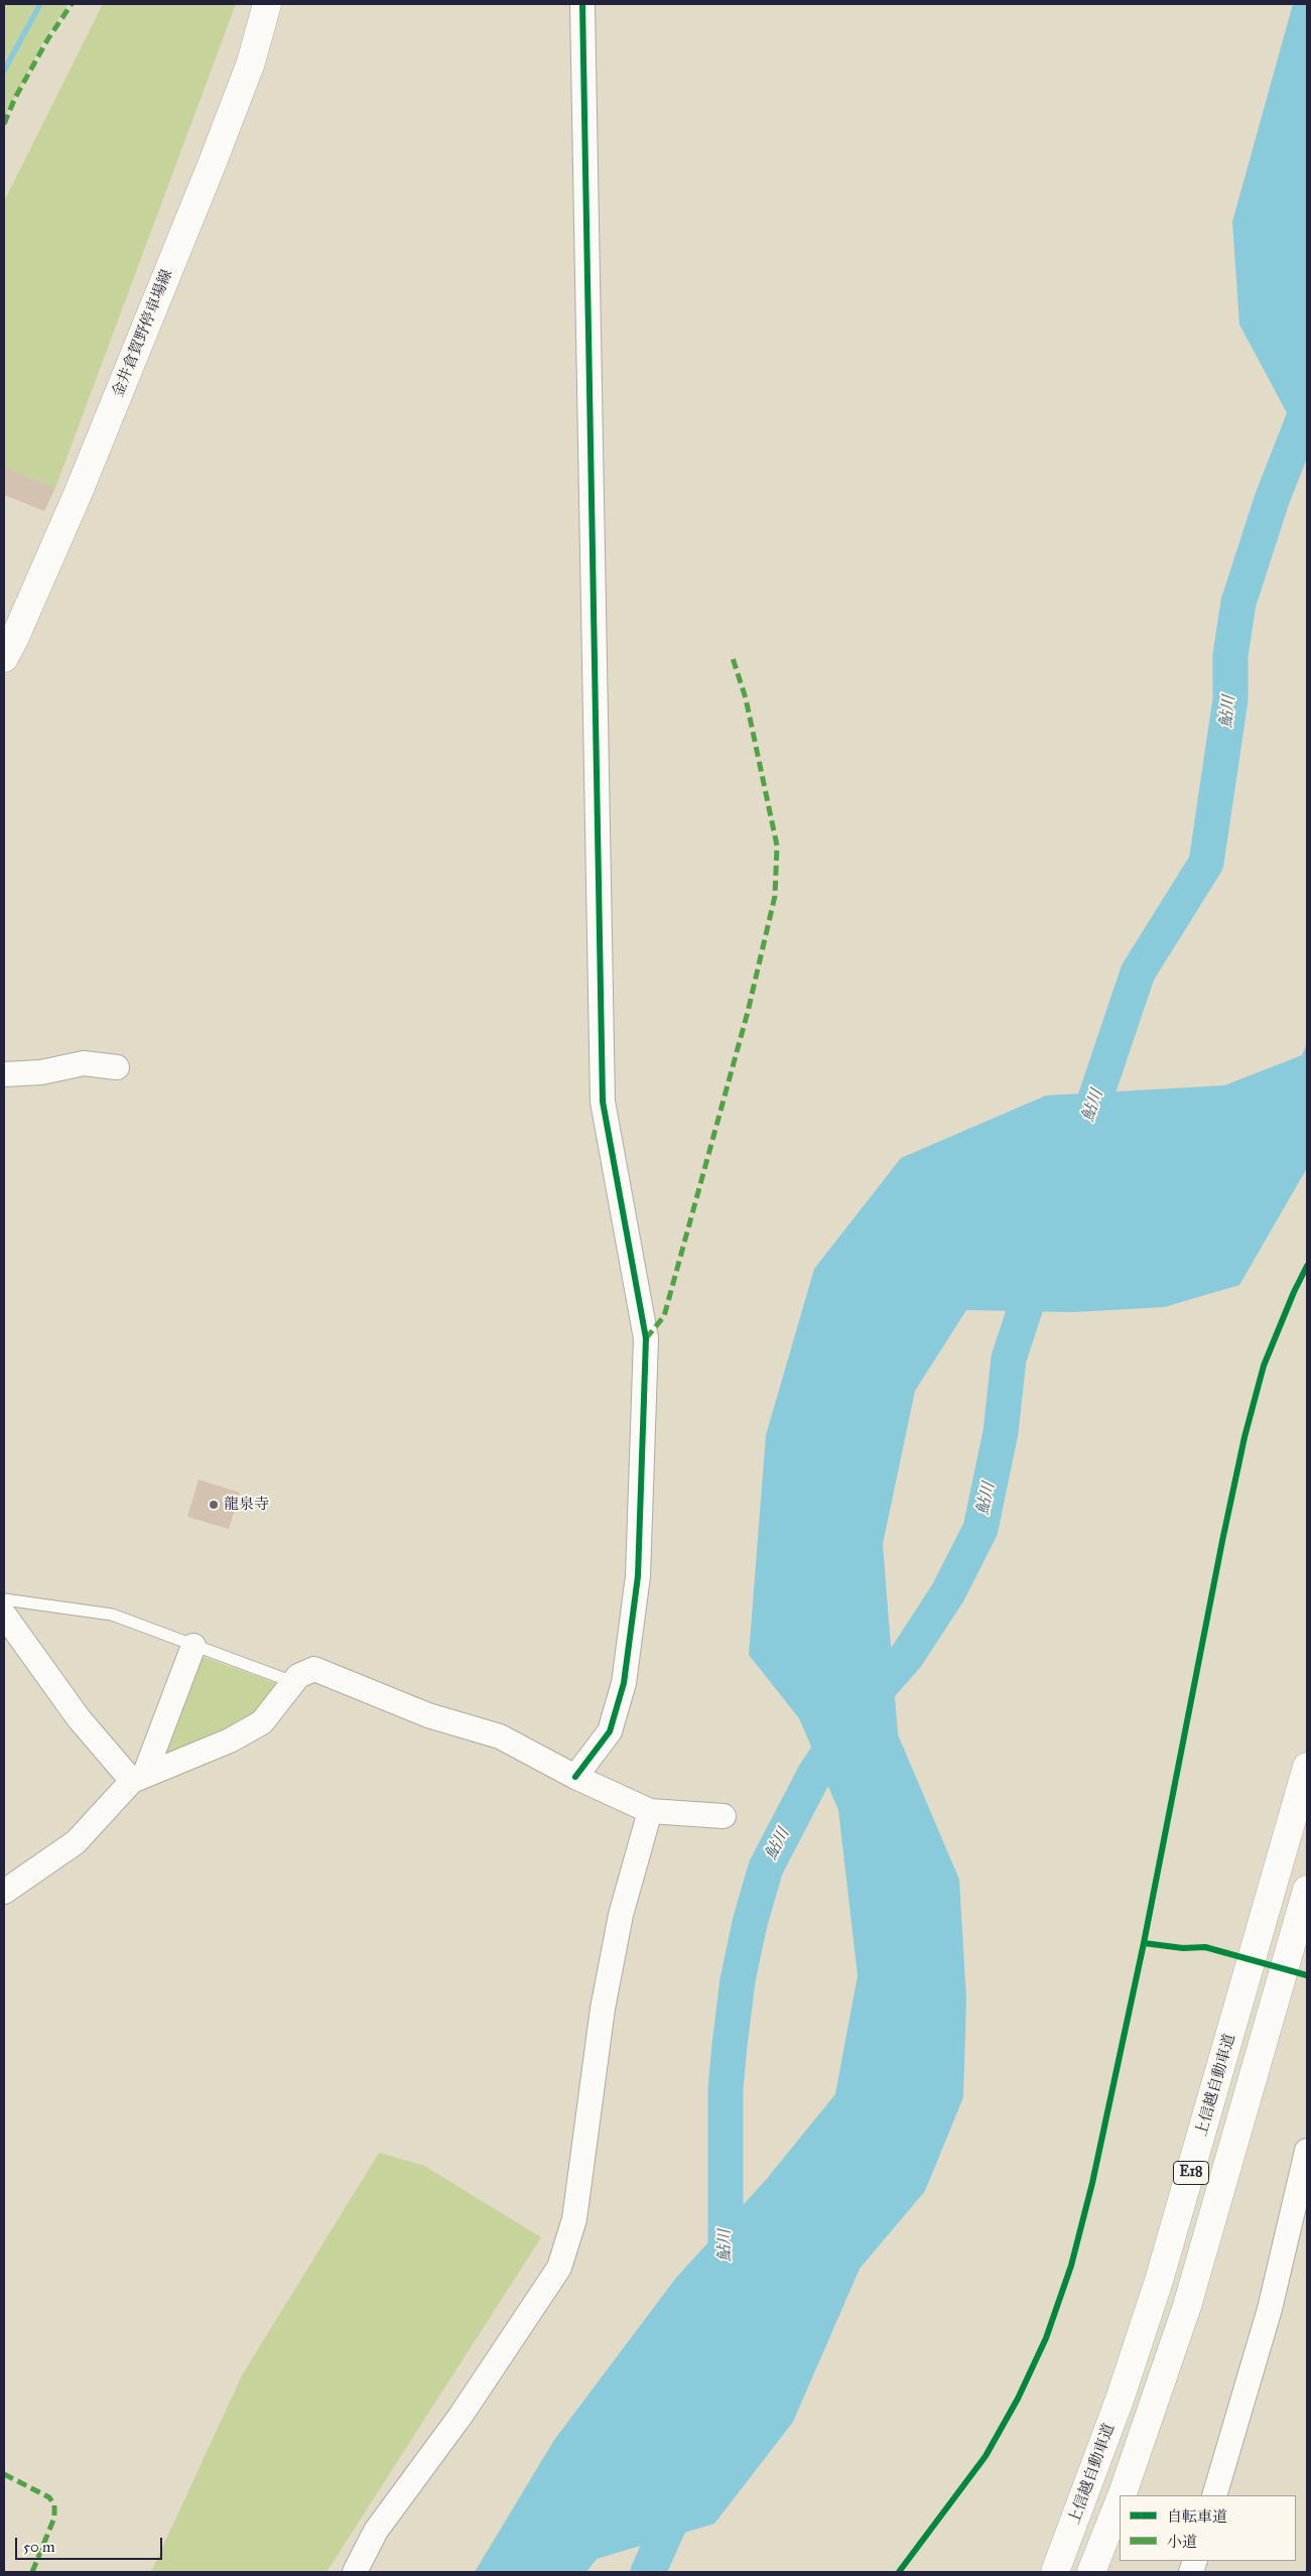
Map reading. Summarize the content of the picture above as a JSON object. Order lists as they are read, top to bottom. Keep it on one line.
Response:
{"streets":{"main road":["金井倉賀野停車場線","上信越自動車道","E18"]},"water":["鮎川"],"places":["龍泉寺"],"legend":["自転車道","小道"],"scale_bar":"50 m"}
